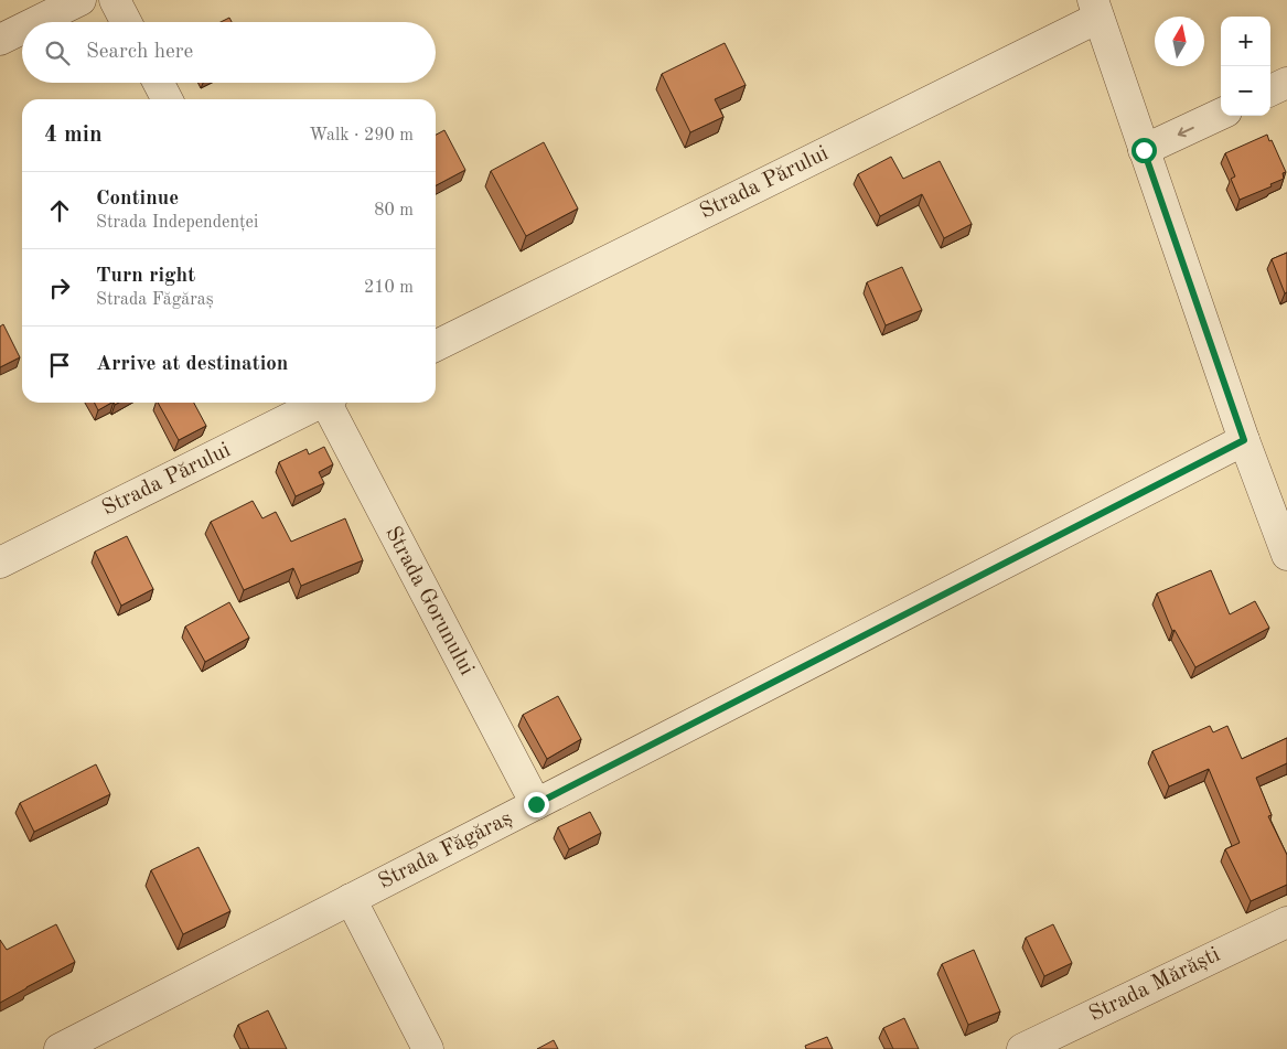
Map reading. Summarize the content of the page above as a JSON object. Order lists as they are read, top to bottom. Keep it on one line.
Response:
{"streets":{"street":["Strada Părului","Strada Gorunului","Strada Făgăraș","Strada Mărăști"]},"crossings":[["Strada Gorunului","Strada Făgăraș"]],"north":"top","page":{"map_buttons":["+","−"],"search":"Search here","heading":["4 min","Walk · 290 m"],"list":[["Continue","Strada Independenței","80 m"],["Turn right","Strada Făgăraș","210 m"],"Arrive at destination"]}}
